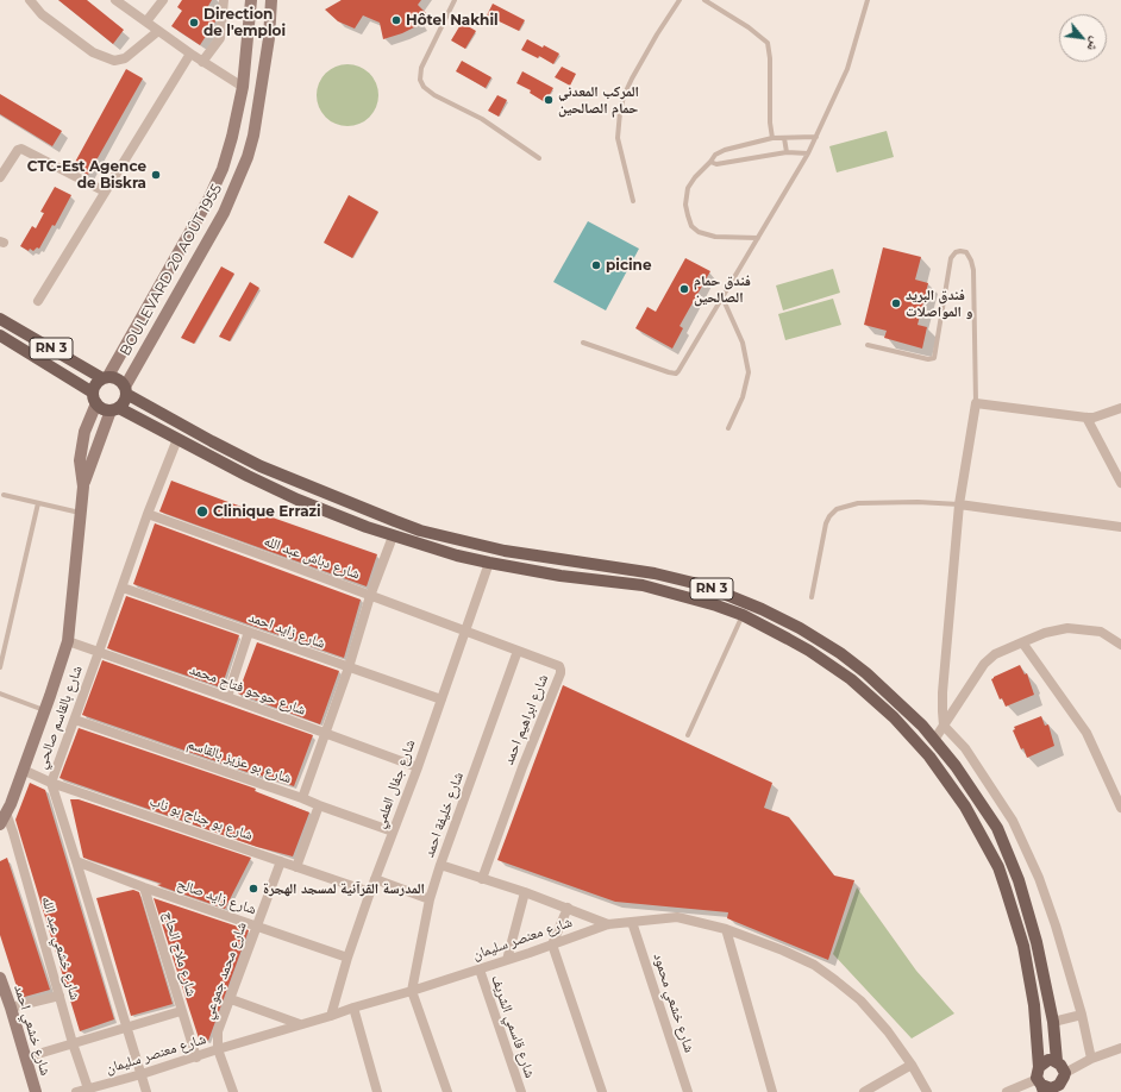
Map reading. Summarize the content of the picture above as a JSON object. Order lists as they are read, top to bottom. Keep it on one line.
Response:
{"streets":{"main road":["RN 3"],"street":["BOULEVARD 20 AOÛT 1955","شارع دباش عبد الله","شارع زايد احمد","شارع حوحو فتاح محمد","شارع بالقاسم صالحي","شارع ابراهيم احمد","شارع بو عزيز بالقاسم","شارع جفال العلمي","شارع خليفة احمد","شارع بو جناح بو ناب","شارع زايد صالح","شارع معنصر سليمان","شارع خشعي عبد الله","شارع ملاح الحاج","شارع محمد جموعي","شارع خشعي محمود","شارع قاسمي الشريف","شارع خشعي احمد"]},"crossings":[["BOULEVARD 20 AOÛT 1955","RN 3"],["RN 3","شارع بالقاسم صالحي"],["RN 3","شارع جفال العلمي"],["شارع دباش عبد الله","شارع بالقاسم صالحي"],["شارع دباش عبد الله","شارع ابراهيم احمد"],["شارع دباش عبد الله","شارع جفال العلمي"],["شارع زايد احمد","شارع بالقاسم صالحي"],["شارع زايد احمد","شارع جفال العلمي"],["شارع حوحو فتاح محمد","شارع بالقاسم صالحي"],["شارع حوحو فتاح محمد","شارع جفال العلمي"],["شارع بالقاسم صالحي","شارع بو عزيز بالقاسم"],["شارع بالقاسم صالحي","شارع بو جناح بو ناب"],["شارع بالقاسم صالحي","شارع زايد صالح"],["شارع بالقاسم صالحي","شارع معنصر سليمان"],["شارع ابراهيم احمد","شارع جفال العلمي"],["شارع ابراهيم احمد","شارع خليفة احمد"],["شارع بو عزيز بالقاسم","شارع جفال العلمي"],["شارع جفال العلمي","شارع بو جناح بو ناب"],["شارع جفال العلمي","شارع زايد صالح"],["شارع جفال العلمي","شارع معنصر سليمان"],["شارع خليفة احمد","شارع معنصر سليمان"],["شارع بو جناح بو ناب","شارع محمد جموعي"],["شارع زايد صالح","شارع ملاح الحاج"],["شارع زايد صالح","شارع محمد جموعي"],["شارع معنصر سليمان","شارع خشعي عبد الله"],["شارع معنصر سليمان","شارع ملاح الحاج"],["شارع معنصر سليمان","شارع محمد جموعي"],["شارع معنصر سليمان","شارع خشعي محمود"],["شارع معنصر سليمان","شارع قاسمي الشريف"]],"places":["Hôtel Nakhil","Direction de l'emploi","المركب المعدني حمام الصالحين","CTC-Est Agence de Biskra","picine","فندق حمام الصالحين","فندق البريد و المواصلات","Clinique Errazi","المدرسة القرآنية لمسجد الهجرة"],"north":"bottom right"}
